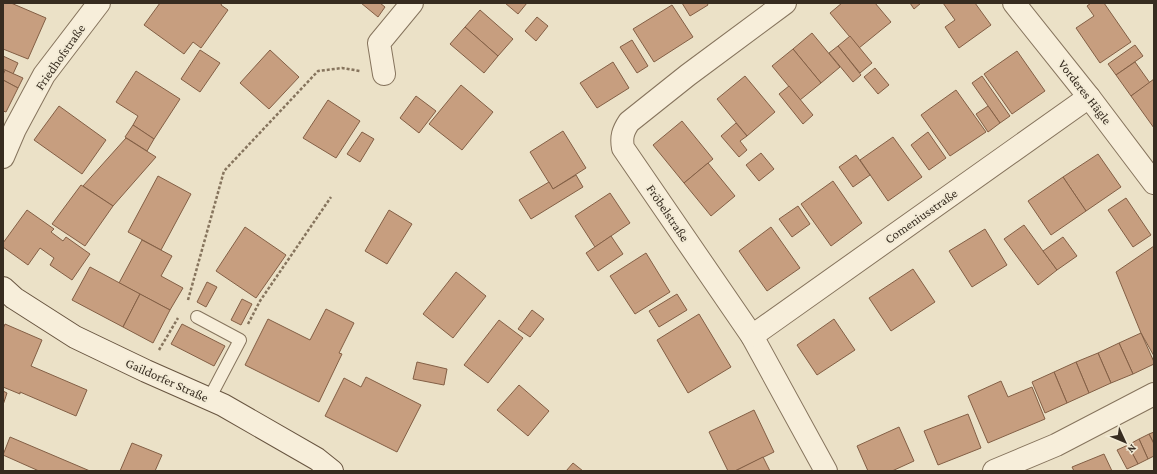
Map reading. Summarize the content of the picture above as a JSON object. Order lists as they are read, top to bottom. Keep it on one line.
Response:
{"streets":{"street":["Friedhofstraße","Vorderes Hägle","Fröbelstraße","Comeniusstraße","Gaildorfer Straße"]},"crossings":[["Vorderes Hägle","Comeniusstraße"],["Fröbelstraße","Comeniusstraße"]],"north":"bottom right"}
